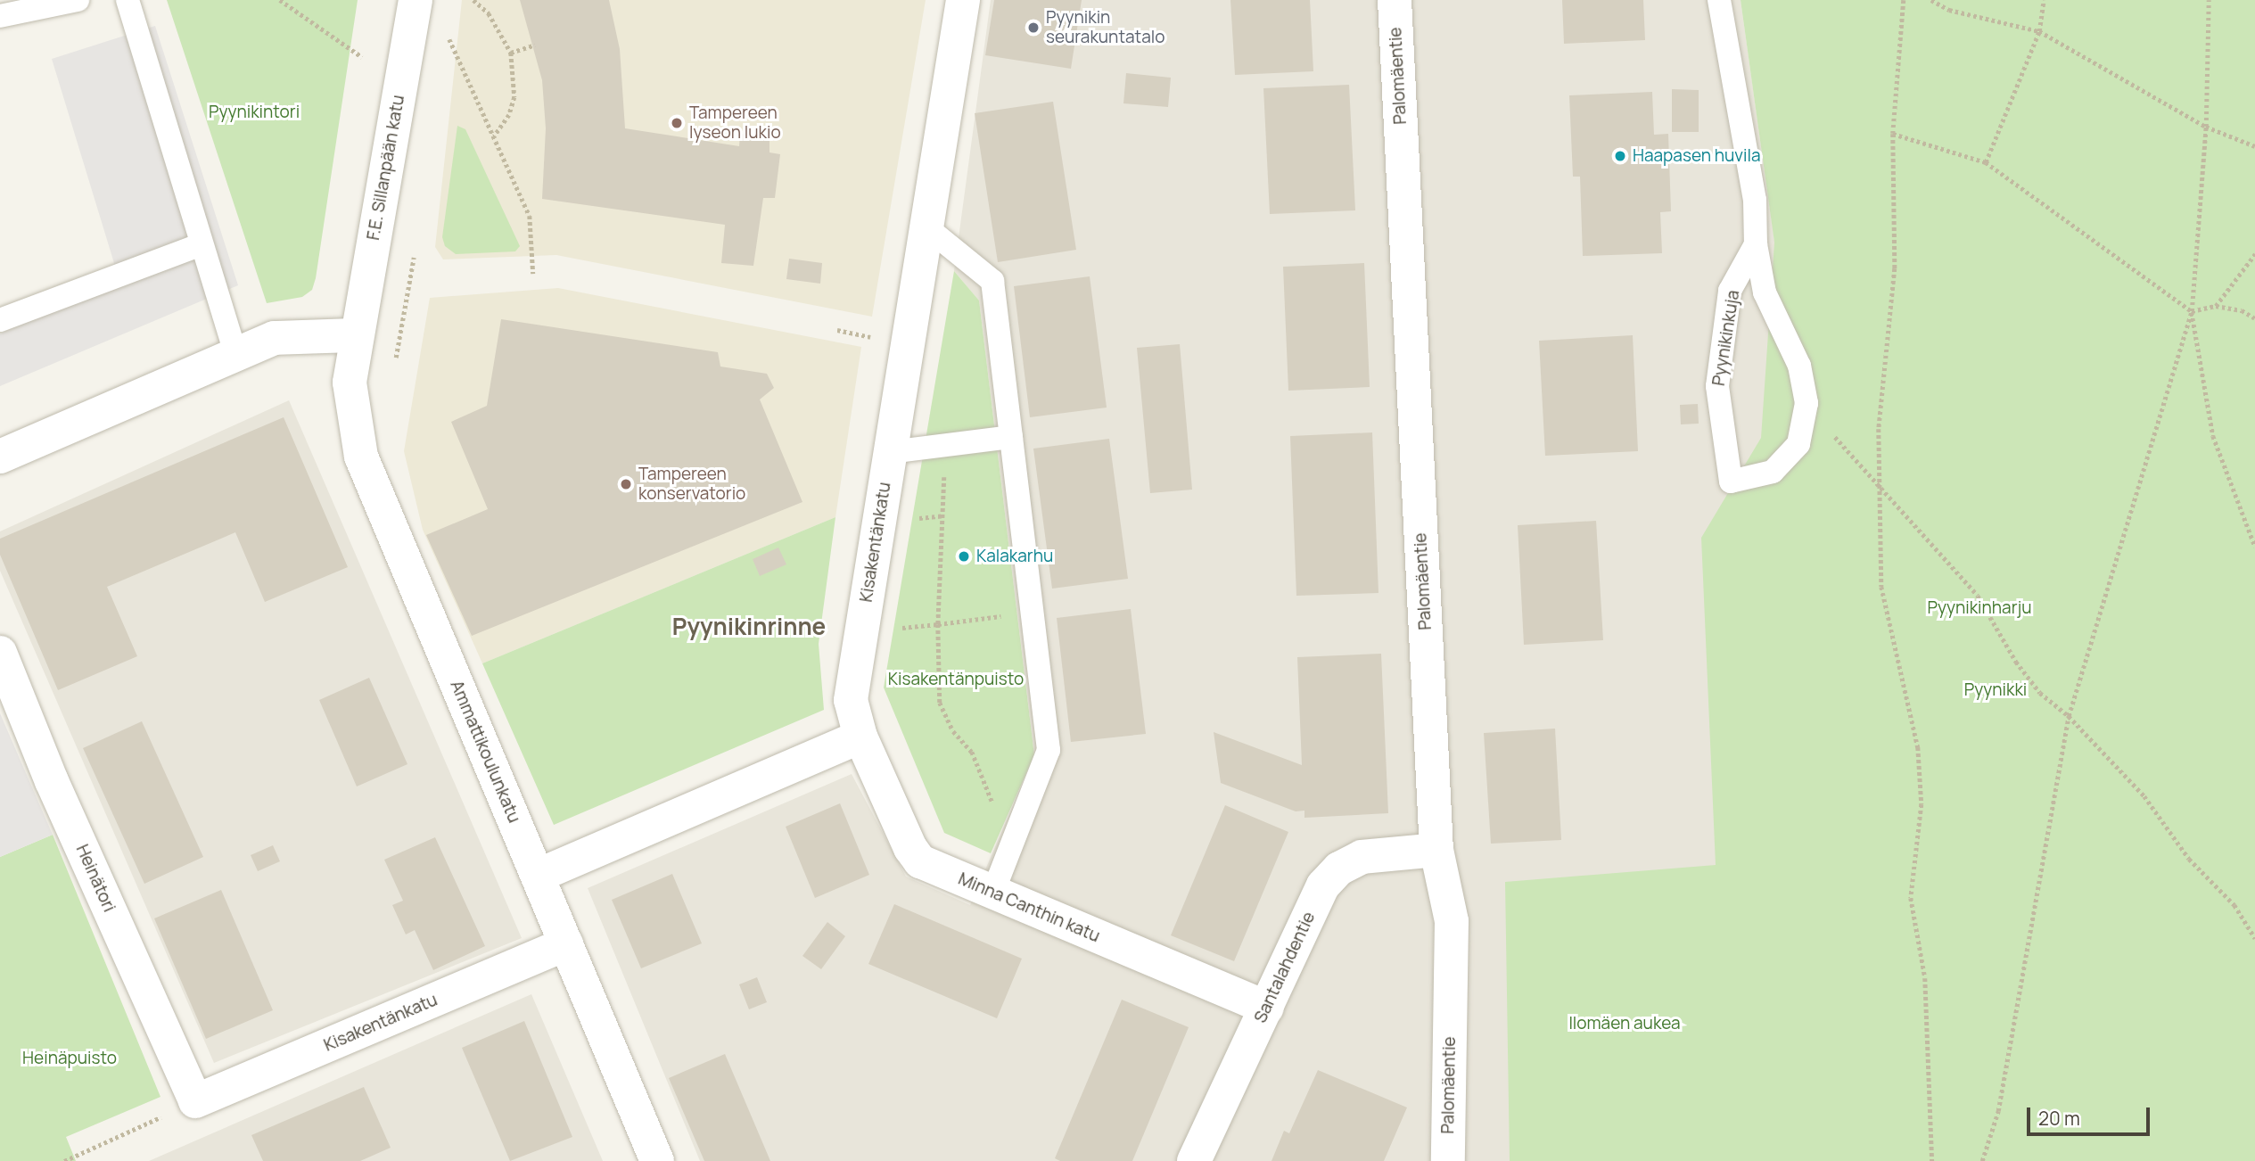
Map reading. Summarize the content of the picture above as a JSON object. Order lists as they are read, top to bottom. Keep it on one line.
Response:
{"streets":{"street":["Palomäentie","F.E. Sillanpään katu","Kisakentänkatu","Ammattikoulunkatu","Heinätori","Minna Canthin katu","Santalahdentie"],"lane":["Pyynikinkuja"]},"crossings":[["Palomäentie","Santalahdentie"],["F.E. Sillanpään katu","Ammattikoulunkatu"],["Kisakentänkatu","Ammattikoulunkatu"],["Kisakentänkatu","Heinätori"],["Kisakentänkatu","Minna Canthin katu"],["Minna Canthin katu","Santalahdentie"]],"districts":["Pyynikinrinne"],"parks":["Pyynikintori","Pyynikinharju","Kisakentänpuisto","Pyynikki","Ilomäen aukea","Heinäpuisto"],"places":["Pyynikin seurakuntatalo","Tampereen lyseon lukio","Haapasen huvila","Tampereen konservatorio","Kalakarhu"],"scale_bar":"20 m"}
